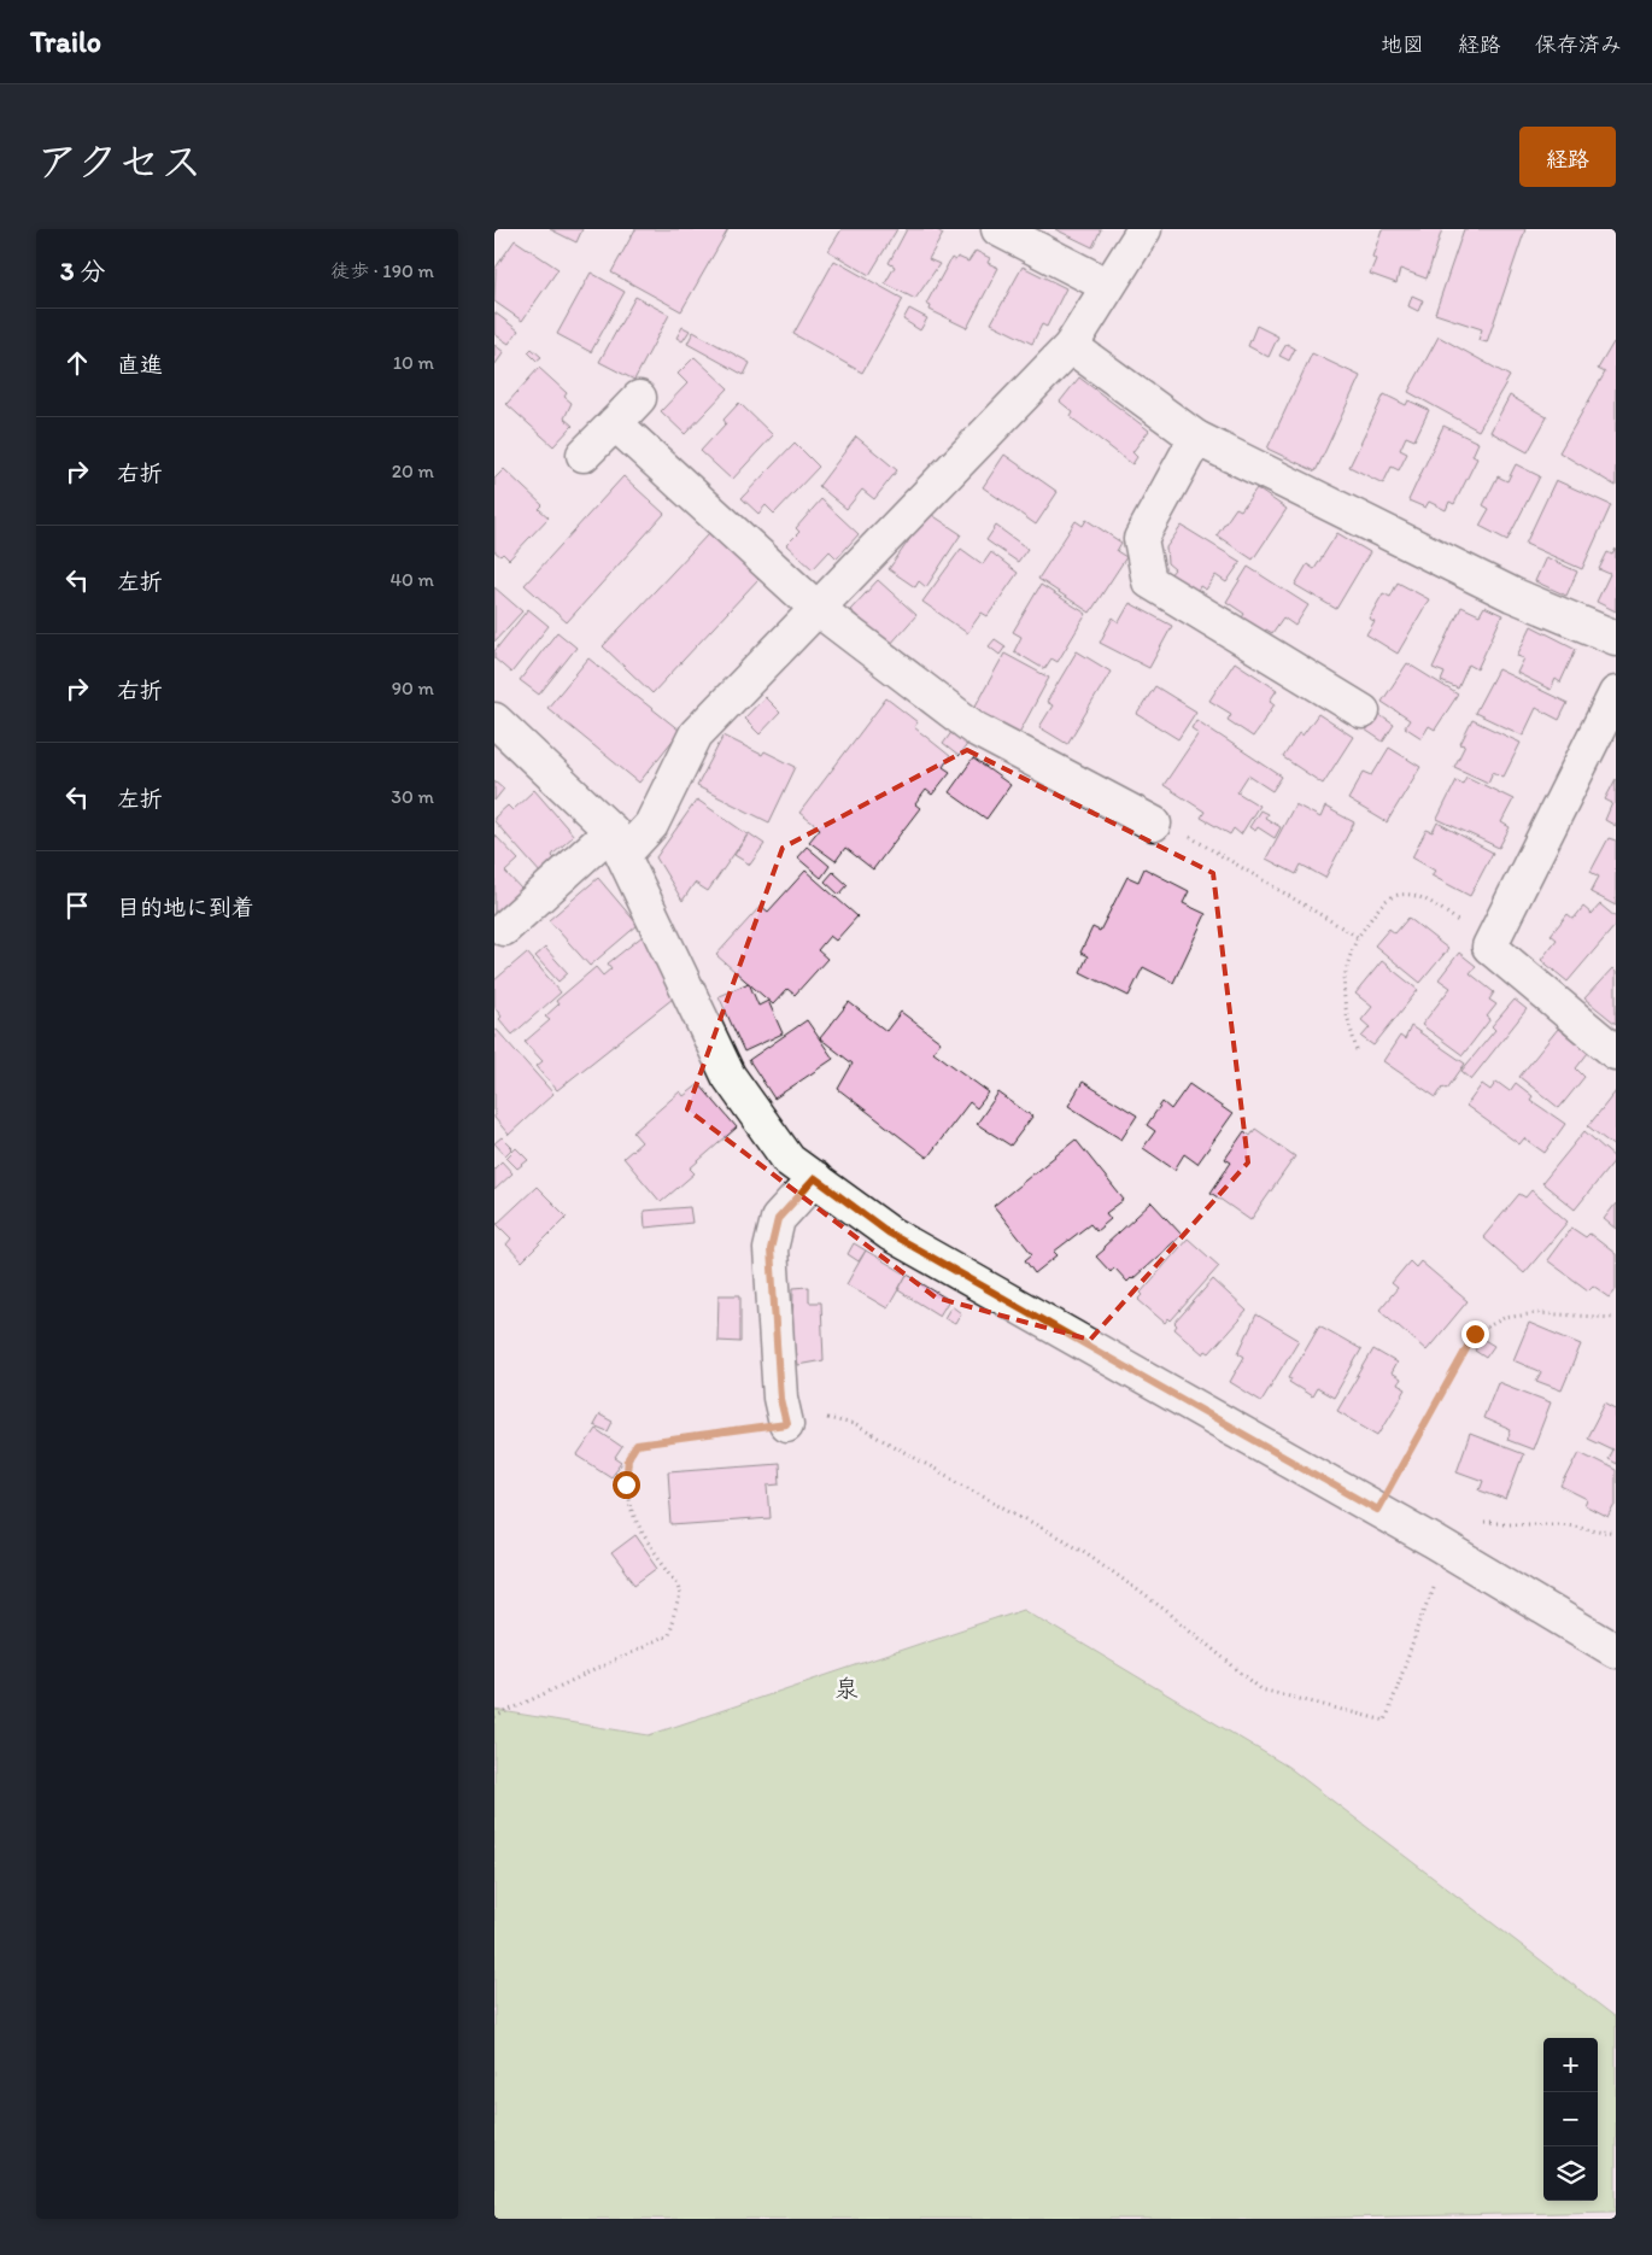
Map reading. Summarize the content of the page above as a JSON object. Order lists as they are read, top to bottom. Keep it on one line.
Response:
{"districts":["泉"],"page":{"header":"Trailo","nav":["地図","経路","保存済み"],"title":"アクセス","buttons":"経路","heading":["3 分","徒歩 · 190 m"],"list":[["直進","10 m"],["右折","20 m"],["左折","40 m"],["右折","90 m"],["左折","30 m"],"目的地に到着"],"map_buttons":["+","−"]}}
